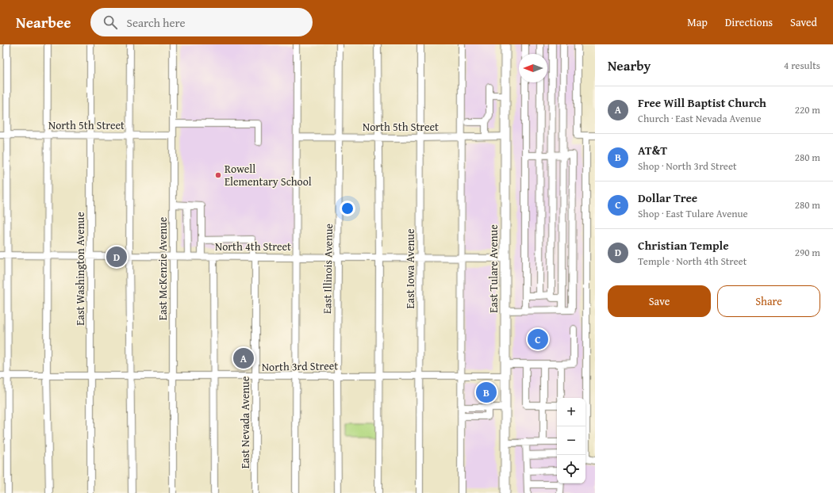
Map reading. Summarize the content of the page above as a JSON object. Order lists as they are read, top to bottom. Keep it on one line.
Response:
{"streets":{"main road":["East Tulare Avenue"],"street":["North 5th Street","North 4th Street","East Washington Avenue","East McKenzie Avenue","East Illinois Avenue","East Iowa Avenue","North 3rd Street","East Nevada Avenue"]},"crossings":[["North 5th Street","East Washington Avenue"],["North 5th Street","East McKenzie Avenue"],["North 5th Street","East Illinois Avenue"],["North 5th Street","East Iowa Avenue"],["North 5th Street","East Tulare Avenue"],["North 4th Street","East Washington Avenue"],["North 4th Street","East McKenzie Avenue"],["North 4th Street","East Illinois Avenue"],["North 4th Street","East Iowa Avenue"],["North 4th Street","East Tulare Avenue"],["North 4th Street","East Nevada Avenue"],["East Washington Avenue","North 3rd Street"],["East McKenzie Avenue","North 3rd Street"],["East Illinois Avenue","North 3rd Street"],["East Iowa Avenue","North 3rd Street"],["East Tulare Avenue","North 3rd Street"],["North 3rd Street","East Nevada Avenue"]],"places":["Rowell Elementary School"],"north":"left","page":{"header":"Nearbee","search":"Search here","nav":["Map","Directions","Saved"],"heading":["Nearby","4 results"],"list":[{"mark":"A","name":"Free Will Baptist Church","note":"Church · East Nevada Avenue","value":"220 m"},{"mark":"B","name":"AT&T","note":"Shop · North 3rd Street","value":"280 m"},{"mark":"C","name":"Dollar Tree","note":"Shop · East Tulare Avenue","value":"280 m"},{"mark":"D","name":"Christian Temple","note":"Temple · North 4th Street","value":"290 m"}],"pins":["D","C","A","B"],"buttons":["Save","Share"],"map_buttons":["+","−"]}}
